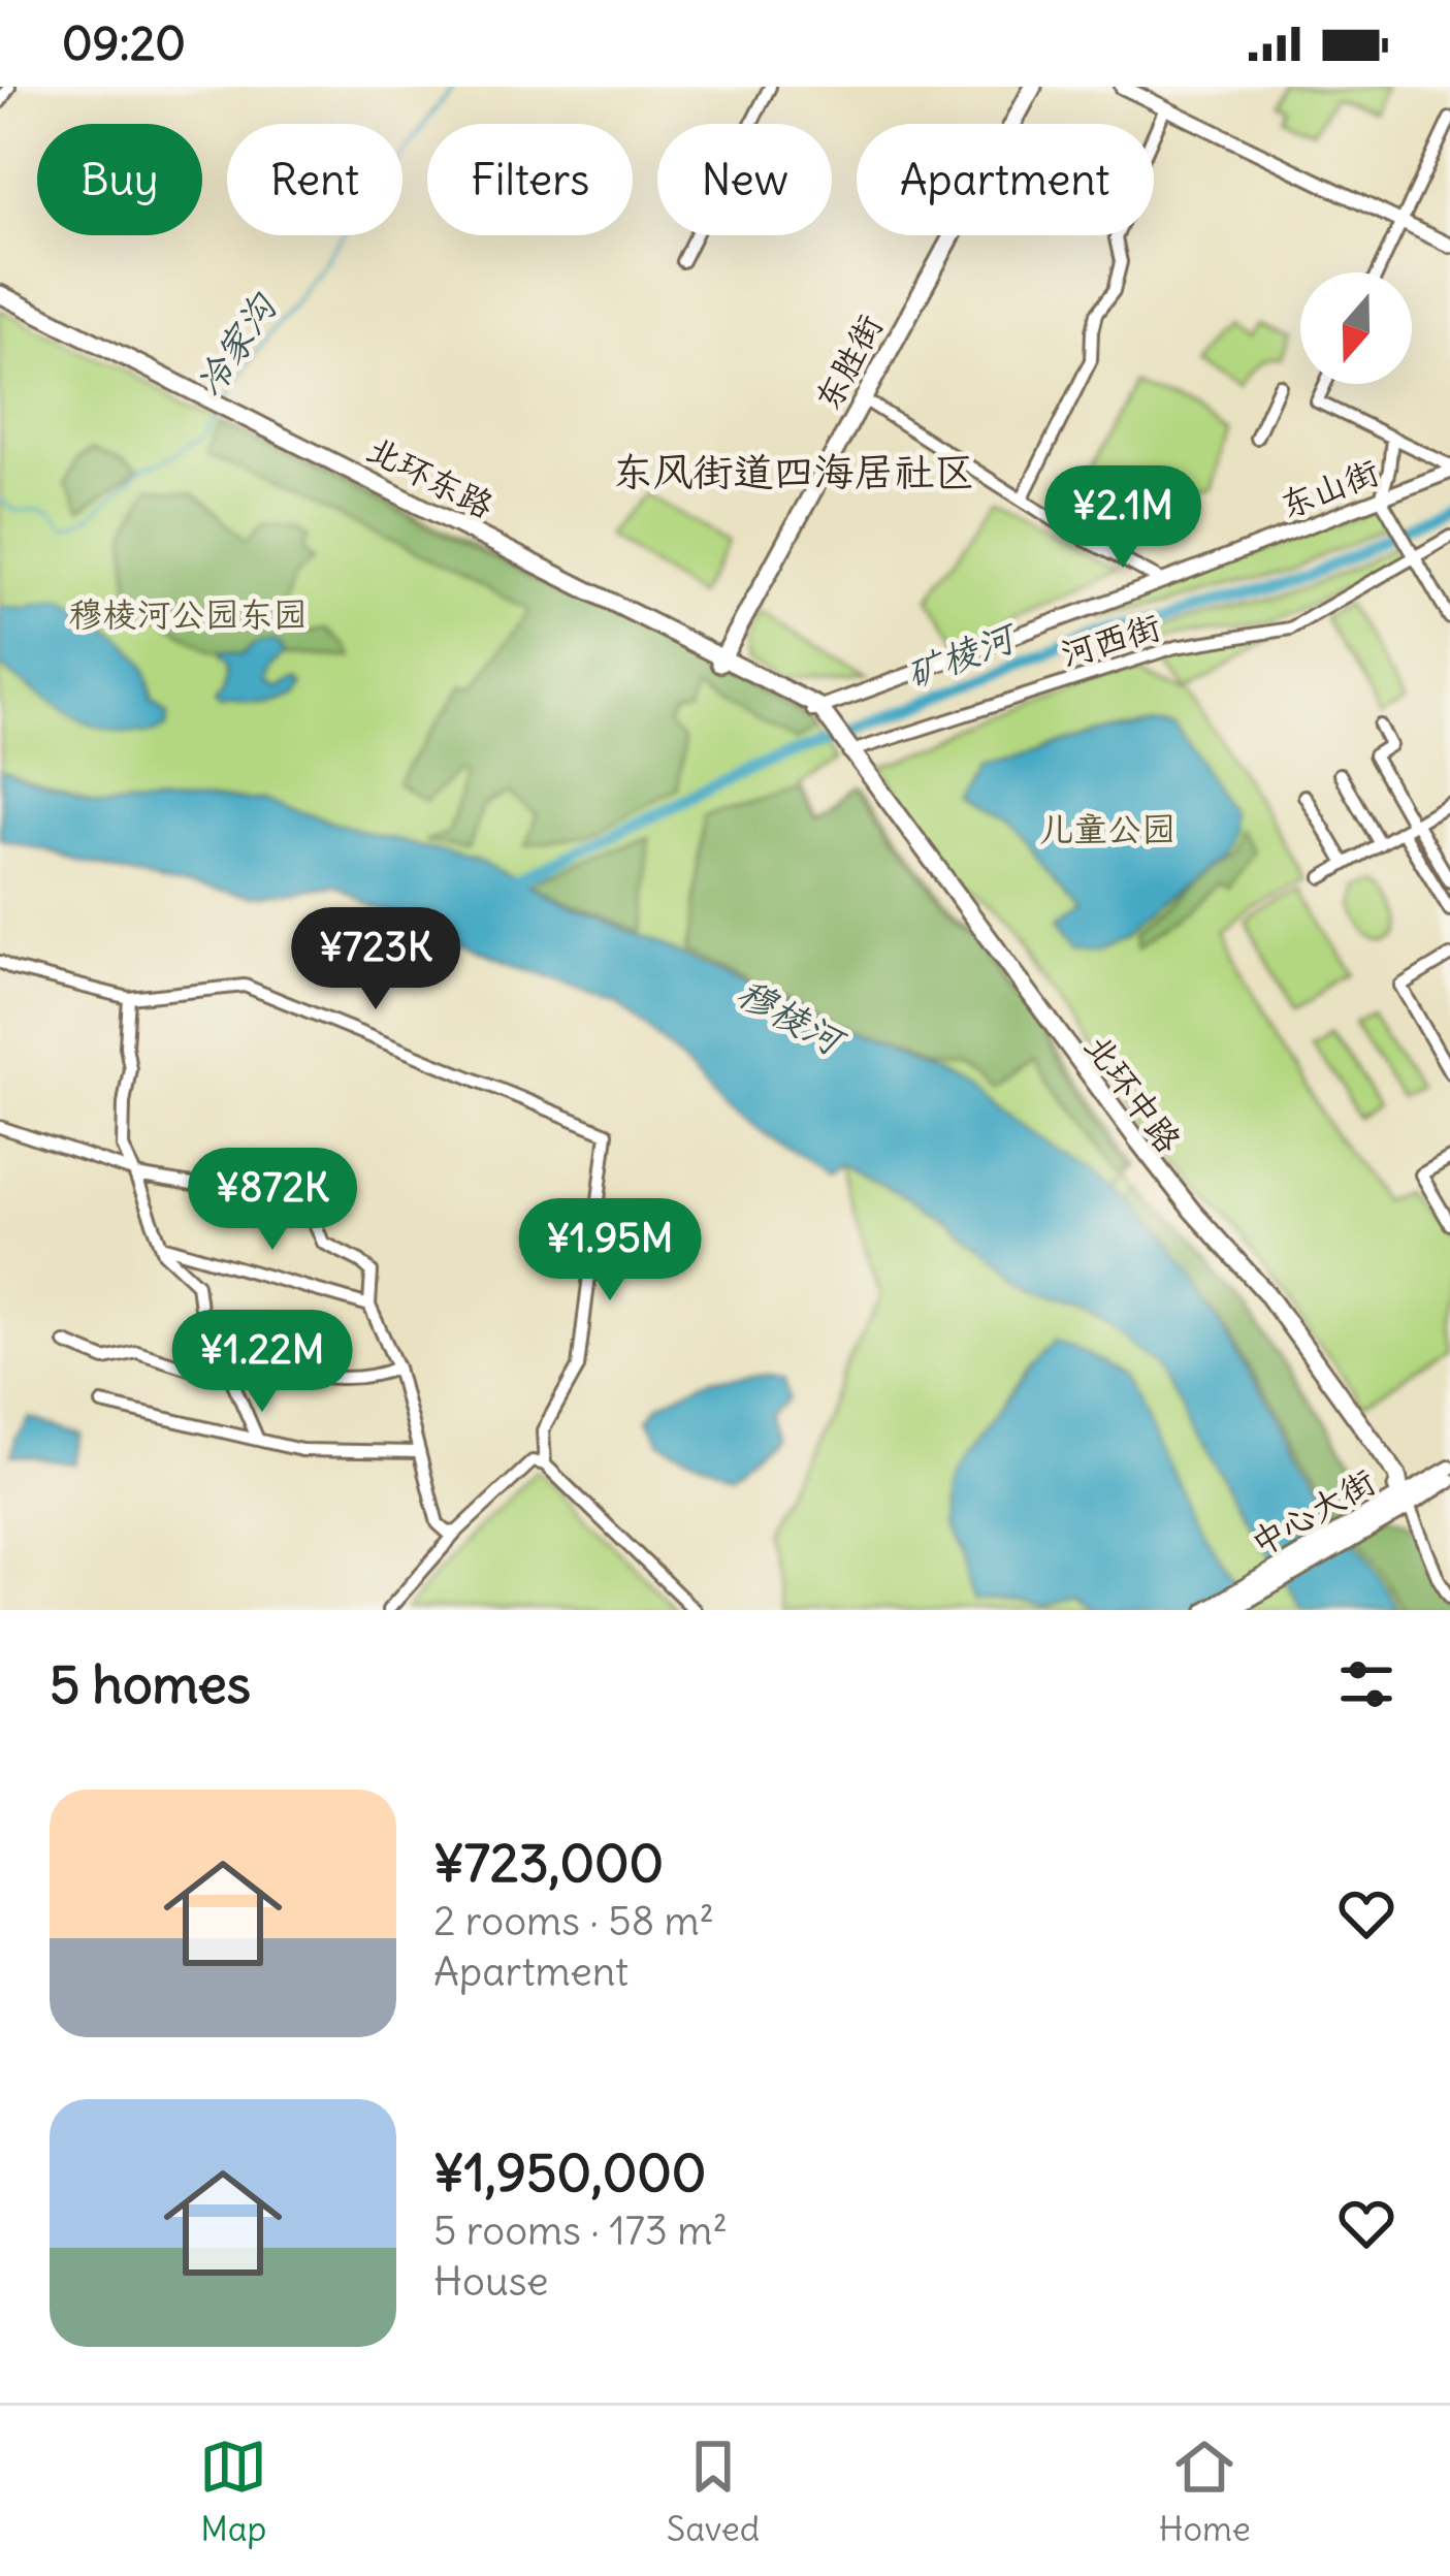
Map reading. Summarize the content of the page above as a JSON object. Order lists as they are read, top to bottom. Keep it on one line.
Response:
{"streets":{"highway":["东胜街","北环东路","北环中路","中心大街"],"main road":["东山街"],"street":["河西街"]},"crossings":[["东胜街","北环东路"],["北环东路","东山街"],["北环东路","北环中路"],["东山街","北环中路"],["河西街","北环中路"],["北环中路","中心大街"]],"districts":["东风街道四海居社区"],"water":["冷家沟","矿棱河","穆棱河"],"parks":["穆棱河公园东园","儿童公园"],"north":"bottom","page":{"status":"09:20","chip":["Buy","Rent","Filters","New","Apartment"],"price":["¥2.1M","¥723K","¥872K","¥1.95M","¥1.22M"],"heading":"5 homes","list":[{"name":"¥723,000","note":"2 rooms · 58 m² · Apartment"},{"name":"¥1,950,000","note":"5 rooms · 173 m² · House"}],"tabs":["Map","Saved","Home"]}}
